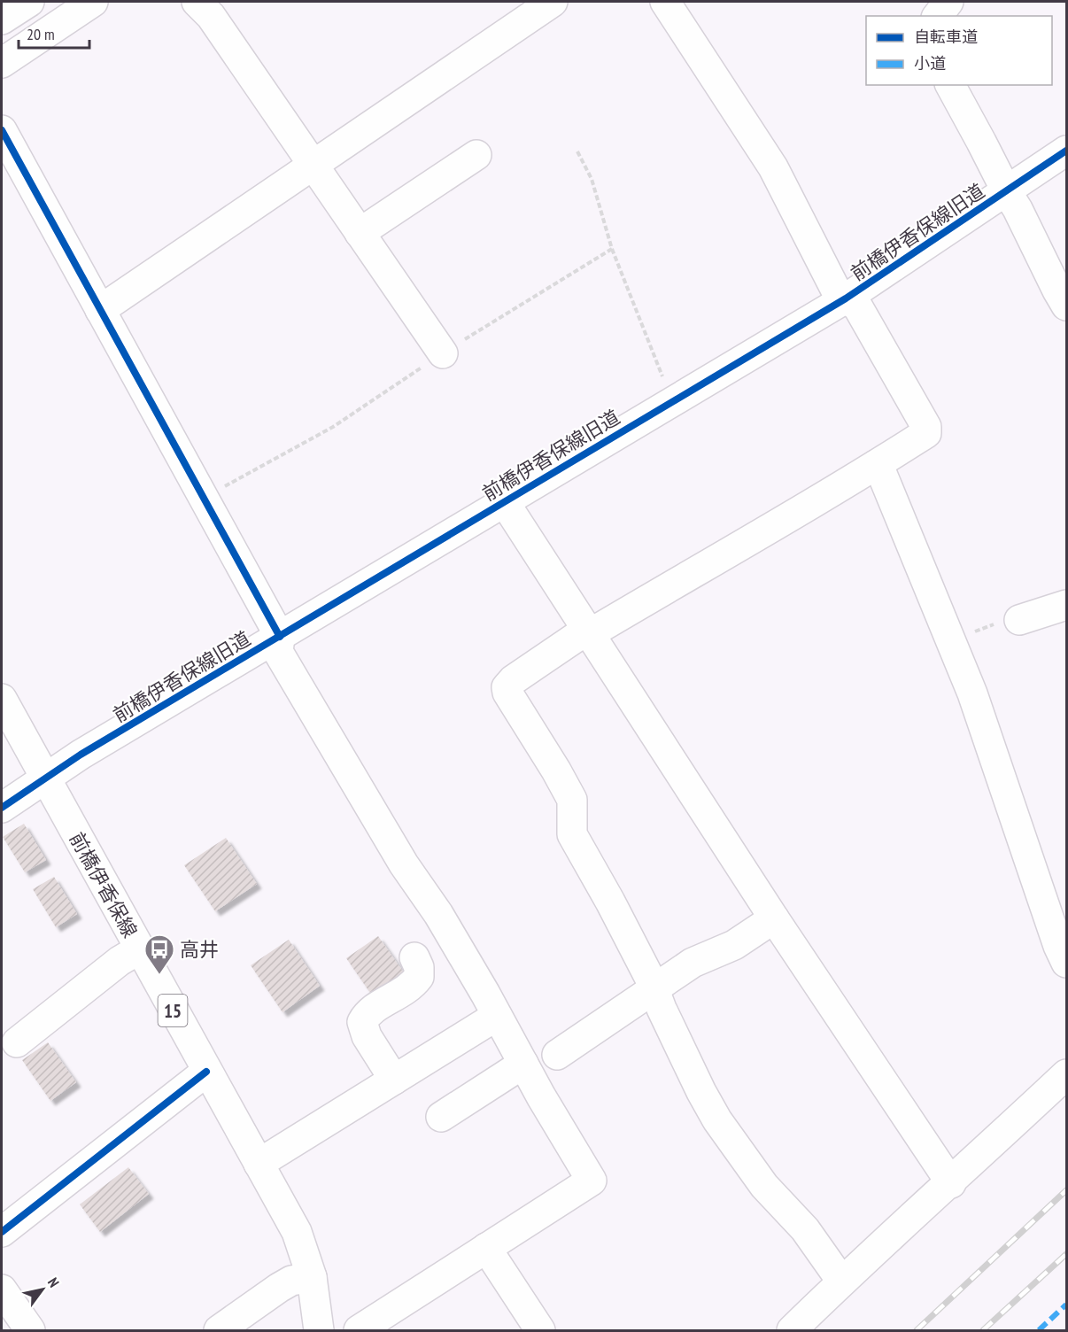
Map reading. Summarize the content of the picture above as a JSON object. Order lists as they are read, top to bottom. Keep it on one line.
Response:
{"streets":{"street":["前橋伊香保線旧道","前橋伊香保線","15"]},"crossings":[["前橋伊香保線旧道","前橋伊香保線"]],"places":{"bus stop":["高井"]},"legend":["自転車道","小道"],"scale_bar":"20 m","north":"top right"}
